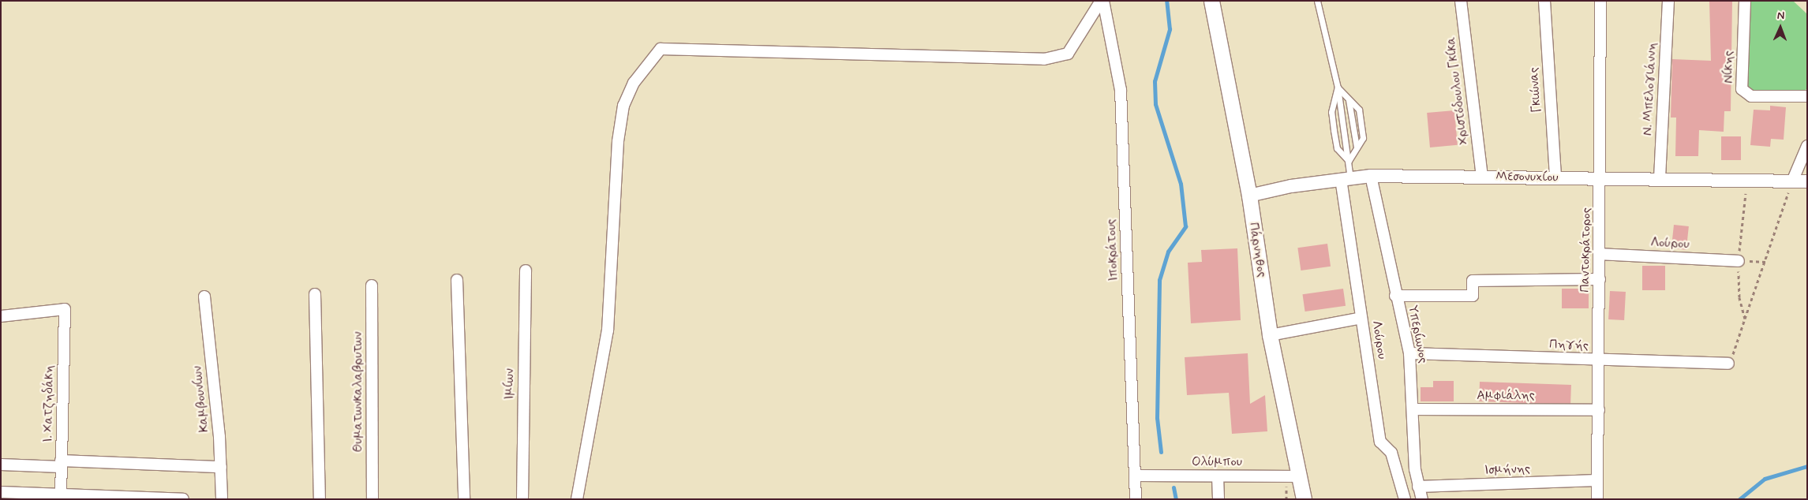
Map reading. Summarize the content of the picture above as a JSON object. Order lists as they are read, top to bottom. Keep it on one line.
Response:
{"streets":{"main road":["Πάρνηθος"],"street":["Νίκης","Ν. Μπελογιάννη","Γκιώνας","Χριστόδουλου Γκίκα","Μεσονυχίου","Λούρου","Ιποκράτους","Παντοκράτορος","Υπερίωνος","Πηγής","Ιμίων","Θυματωνκαλαβρυτων","Αμφιάλης","Καμβουνίων","Ι. Χατζηδάκη","Ολύμπου","Ισμήνης"]},"crossings":[["Ν. Μπελογιάννη","Μεσονυχίου"],["Γκιώνας","Μεσονυχίου"],["Χριστόδουλου Γκίκα","Μεσονυχίου"],["Μεσονυχίου","Λούρου"],["Μεσονυχίου","Πάρνηθος"],["Μεσονυχίου","Παντοκράτορος"],["Μεσονυχίου","Υπερίωνος"],["Λούρου","Παντοκράτορος"],["Ιποκράτους","Ολύμπου"],["Πάρνηθος","Ολύμπου"],["Παντοκράτορος","Πηγής"],["Παντοκράτορος","Αμφιάλης"],["Παντοκράτορος","Ισμήνης"],["Υπερίωνος","Πηγής"],["Υπερίωνος","Αμφιάλης"],["Υπερίωνος","Ισμήνης"]],"north":"top"}
